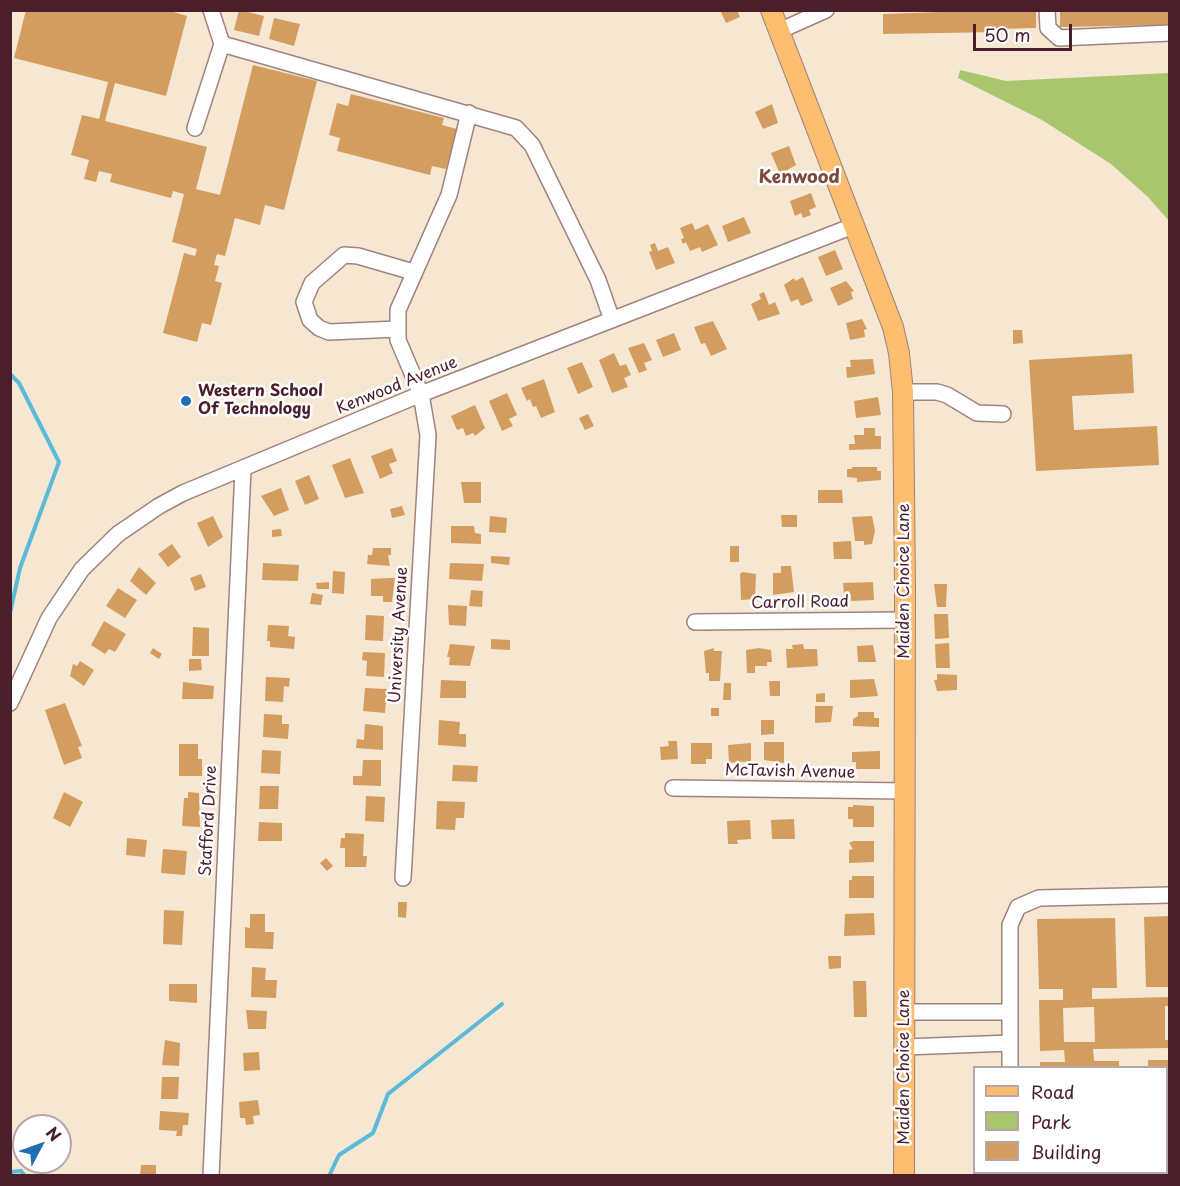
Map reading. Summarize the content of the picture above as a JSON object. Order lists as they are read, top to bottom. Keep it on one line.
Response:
{"streets":{"main road":["Maiden Choice Lane"],"street":["Kenwood Avenue","Carroll Road","University Avenue","McTavish Avenue","Stafford Drive"]},"crossings":[["Kenwood Avenue","Maiden Choice Lane"],["Kenwood Avenue","University Avenue"],["Kenwood Avenue","Stafford Drive"],["Maiden Choice Lane","Carroll Road"],["Maiden Choice Lane","McTavish Avenue"]],"districts":["Kenwood"],"places":["Western School Of Technology"],"legend":["Road","Park","Building"],"scale_bar":"50 m","north":"top right"}
